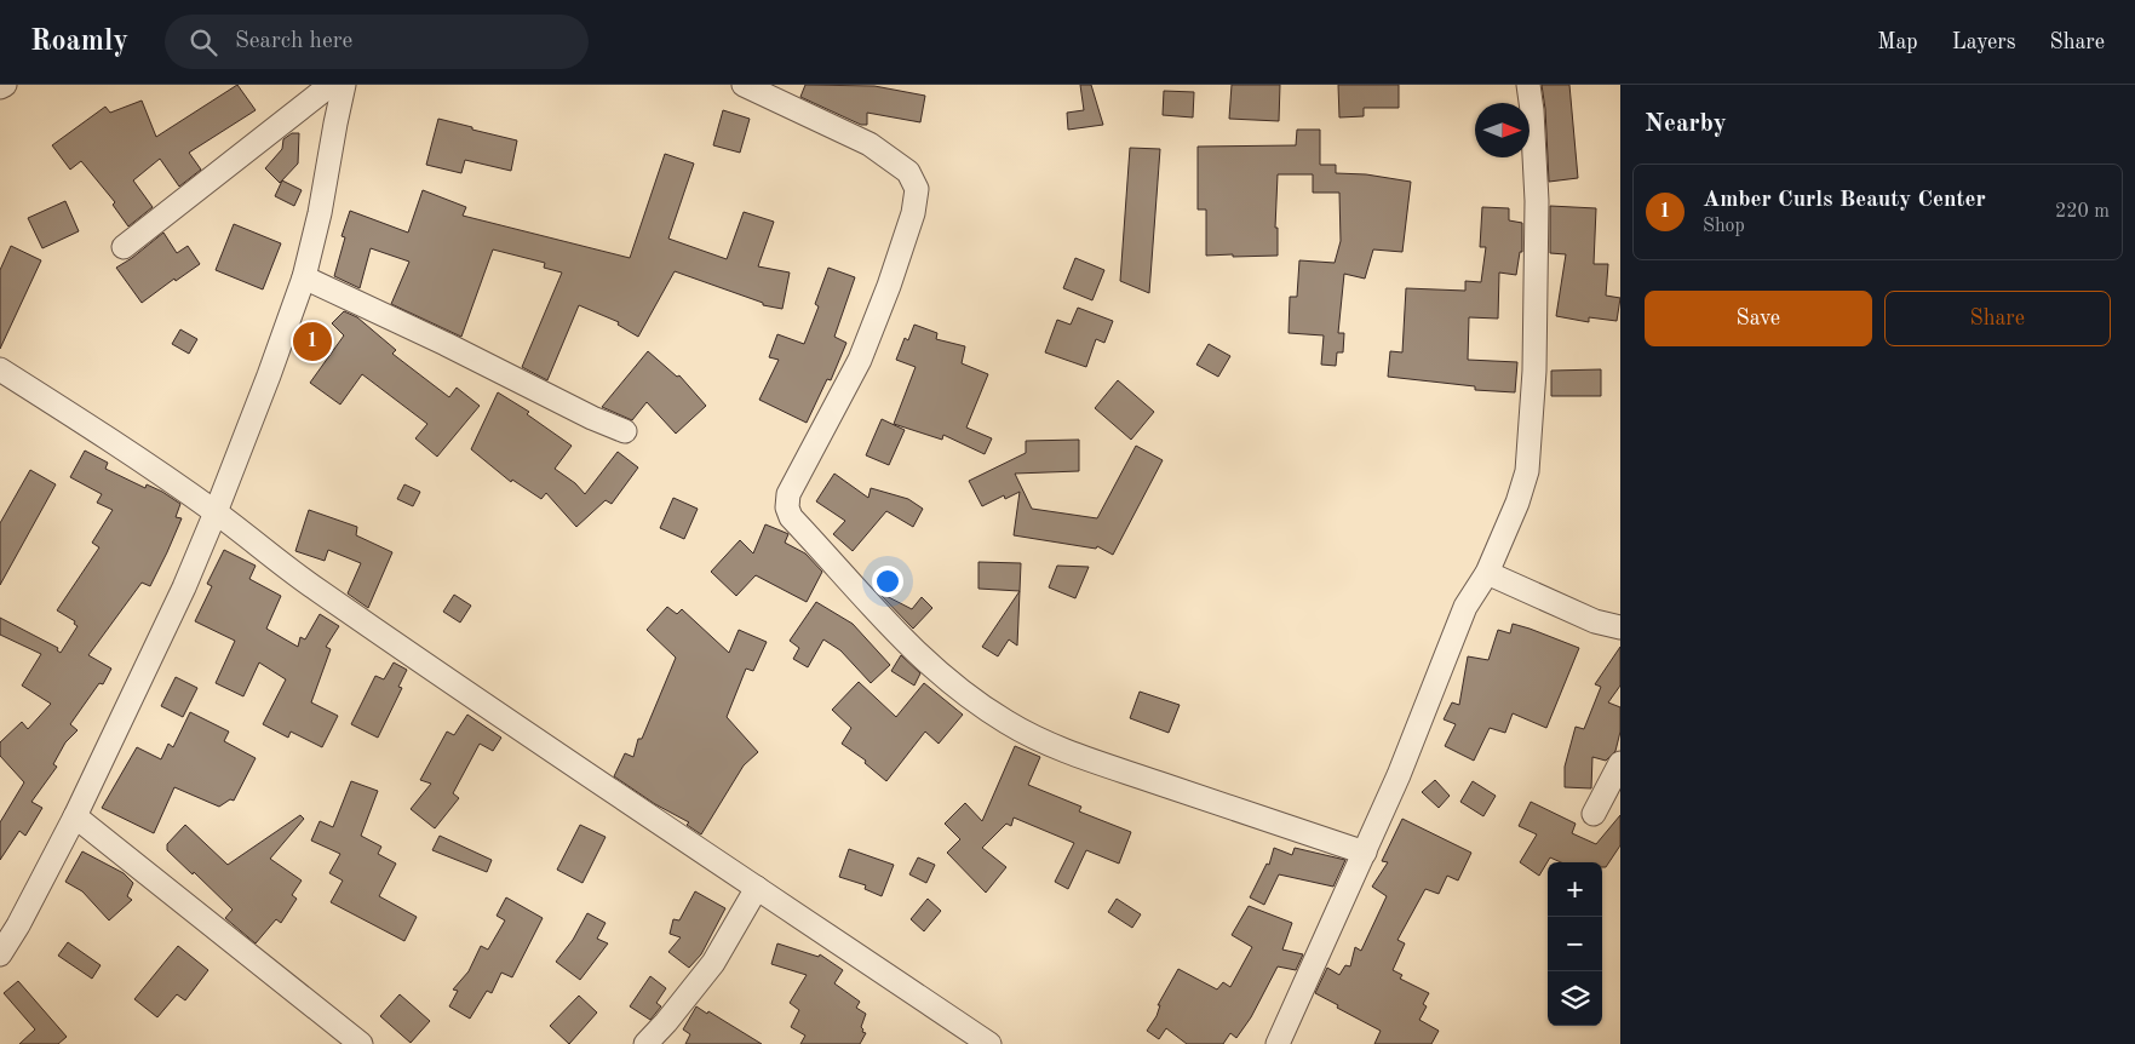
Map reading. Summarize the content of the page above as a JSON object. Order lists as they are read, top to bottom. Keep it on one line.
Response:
{"north":"right","page":{"header":"Roamly","search":"Search here","nav":["Map","Layers","Share"],"heading":"Nearby","list":[{"mark":"1","name":"Amber Curls Beauty Center","note":"Shop","value":"220 m"}],"buttons":["Save","Share"],"pins":"1","map_buttons":["+","−"]}}
